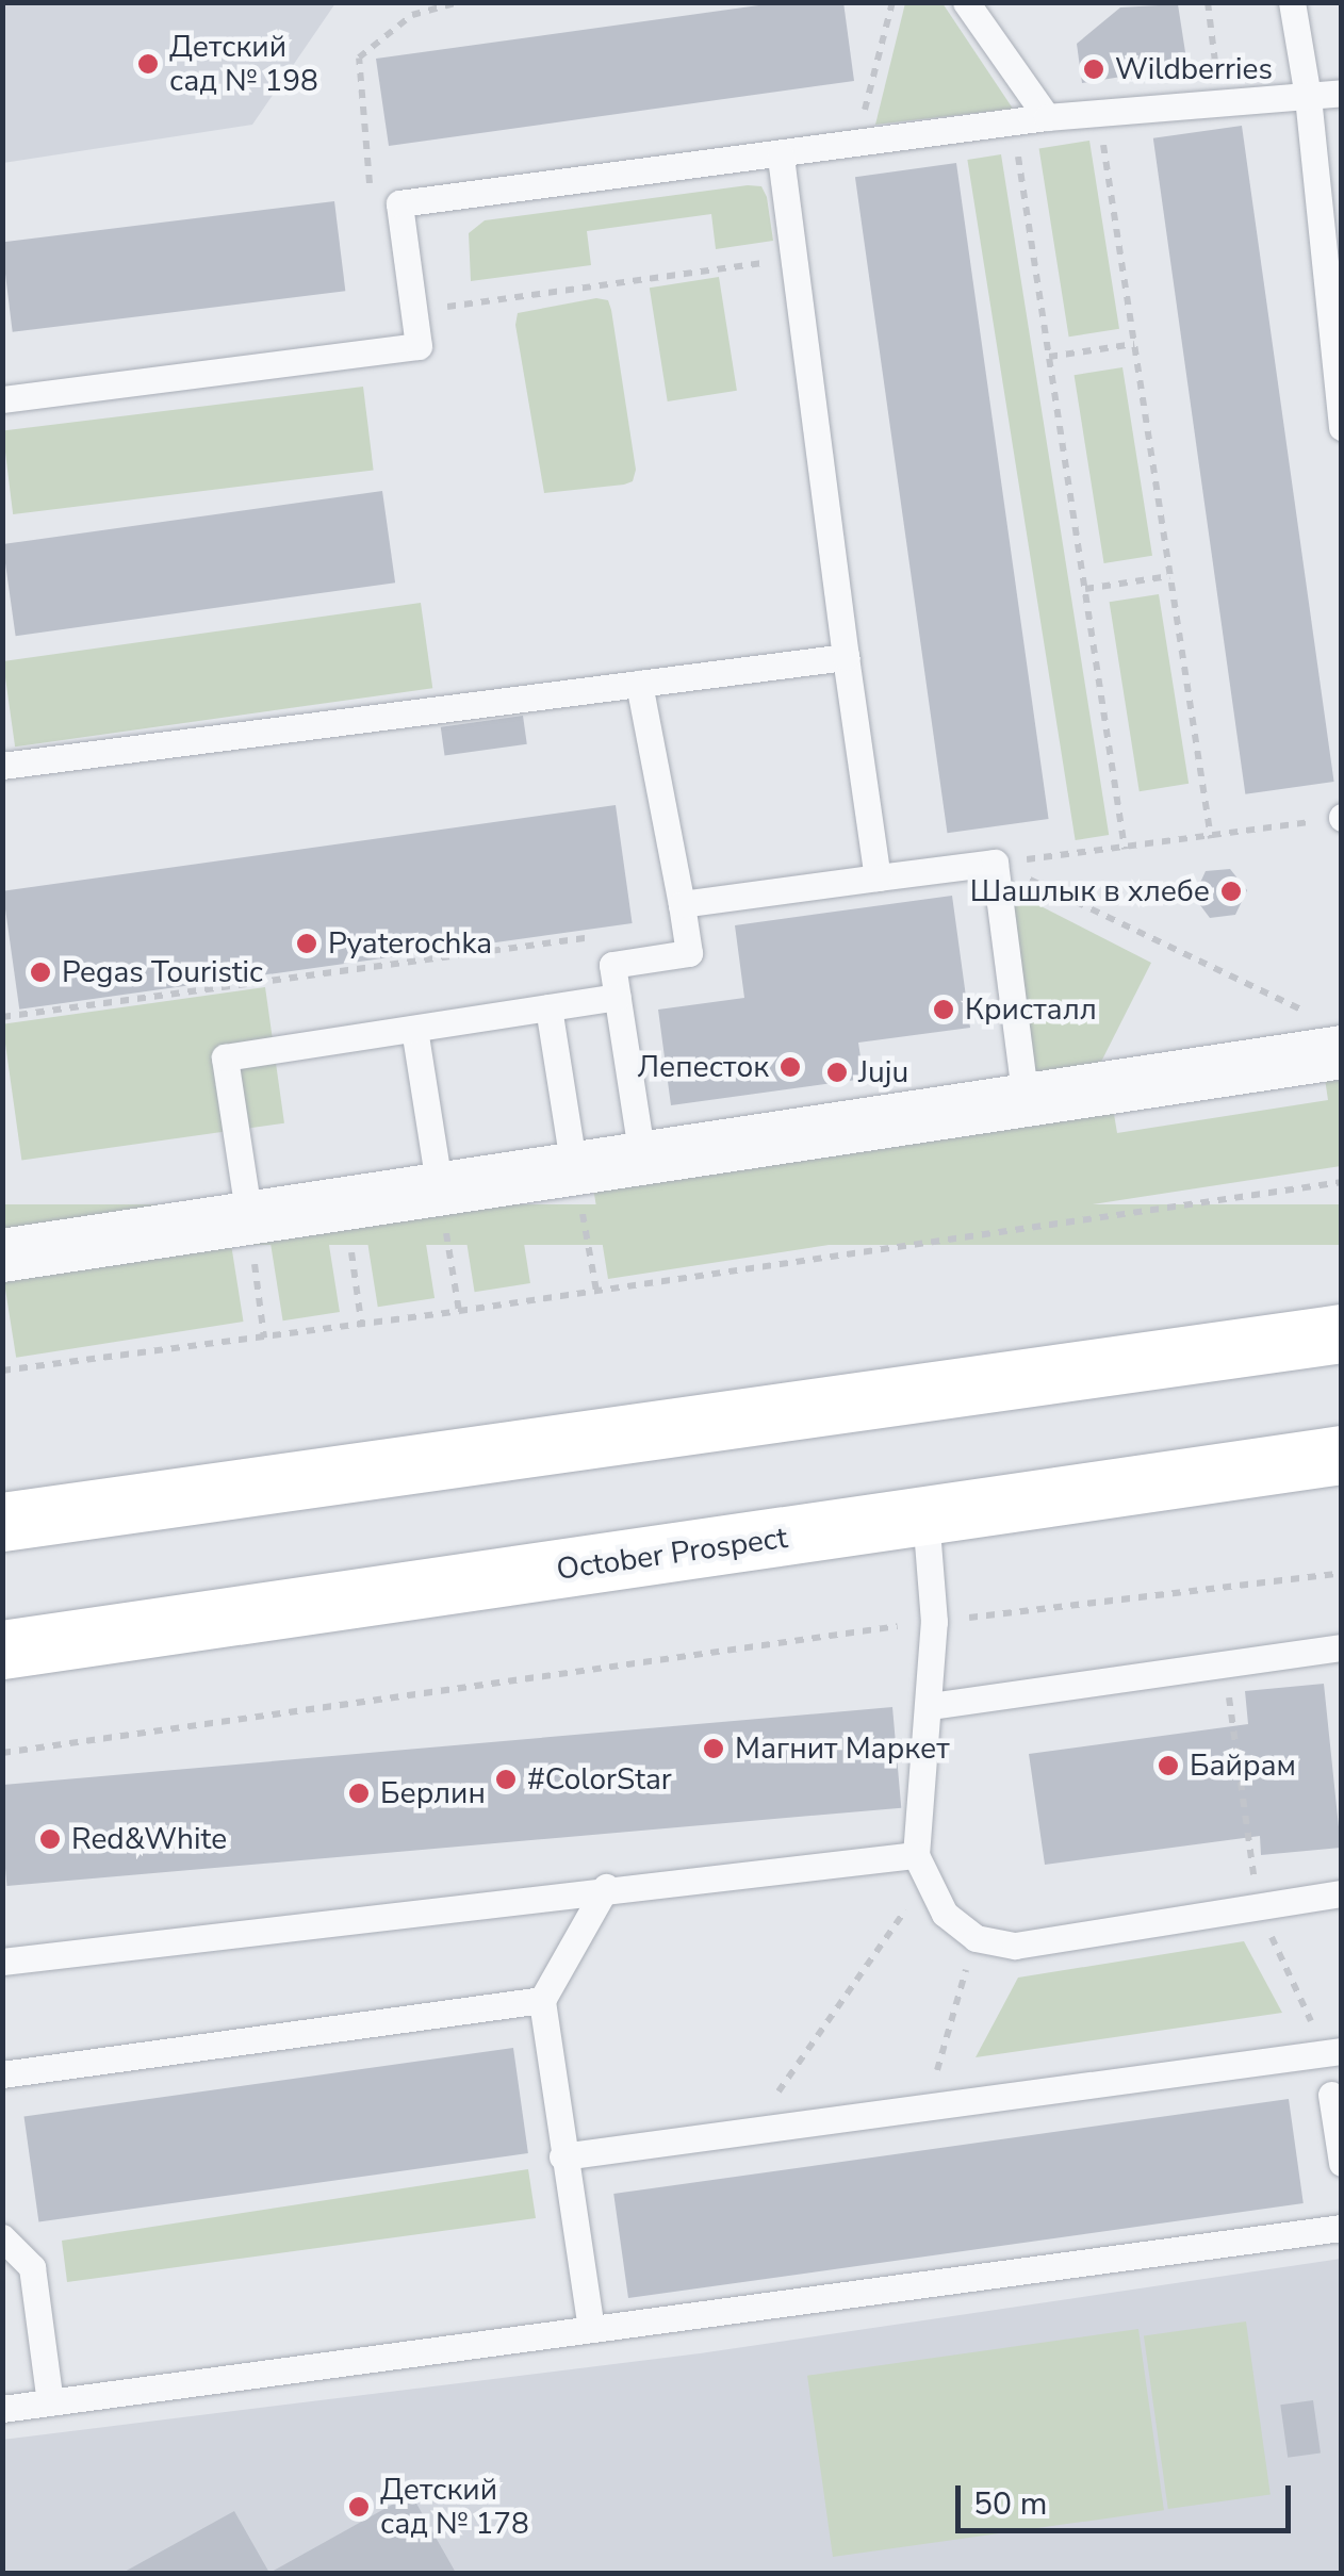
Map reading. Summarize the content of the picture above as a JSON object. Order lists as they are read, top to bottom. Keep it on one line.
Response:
{"streets":{"main road":["October Prospect"]},"places":["Детский сад № 198","Wildberries","Шашлык в хлебе","Pyaterochka","Pegas Touristic","Кристалл","Лепесток","Juju","Магнит Маркет","Байрам","#ColorStar","Берлин","Red&White","Детский сад № 178"],"scale_bar":"50 m"}
